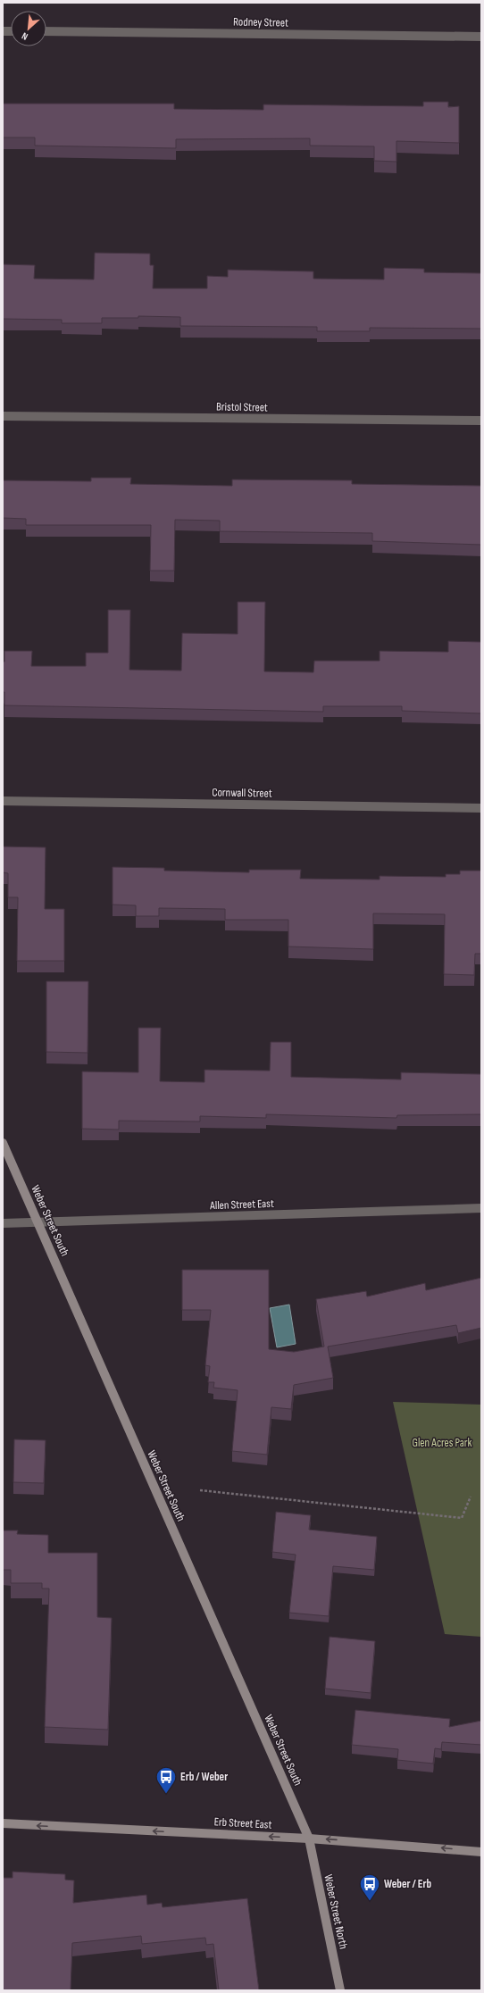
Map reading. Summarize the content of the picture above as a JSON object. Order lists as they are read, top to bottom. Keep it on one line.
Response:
{"streets":{"main road":["Weber Street South","Erb Street East","Weber Street North"],"street":["Rodney Street","Bristol Street","Cornwall Street","Allen Street East"]},"crossings":[["Allen Street East","Weber Street South"],["Weber Street South","Erb Street East"],["Weber Street South","Weber Street North"],["Erb Street East","Weber Street North"]],"one_way":["Erb Street East"],"parks":["Glen Acres Park"],"places":{"bus stop":["Erb / Weber","Weber / Erb"]},"north":"bottom left"}
